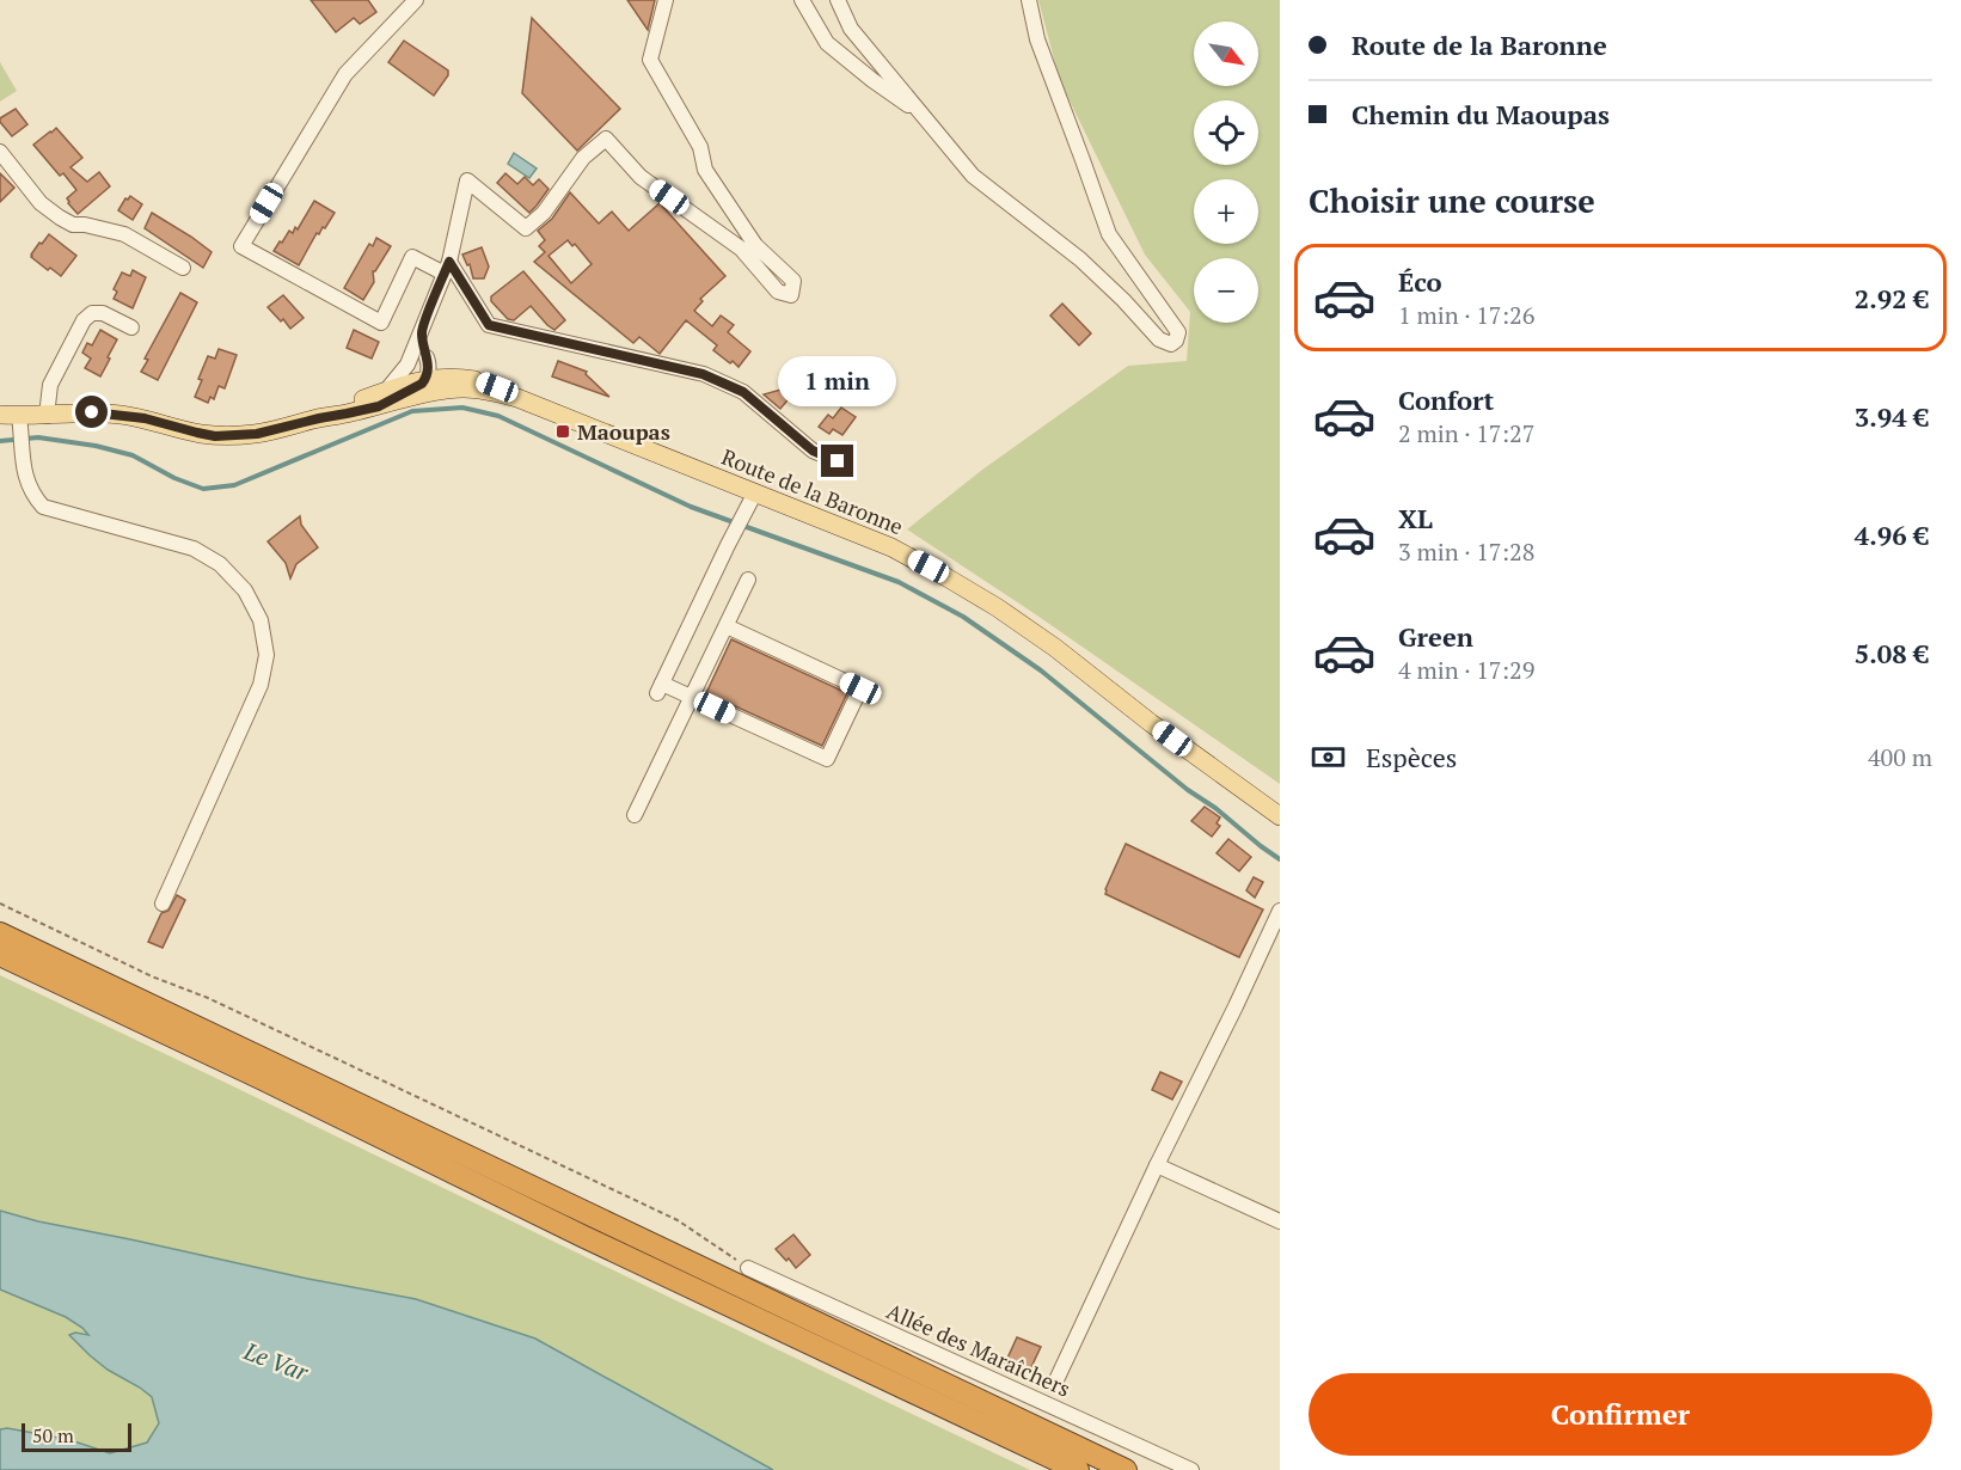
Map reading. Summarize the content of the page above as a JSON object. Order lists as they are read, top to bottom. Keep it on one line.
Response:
{"streets":{"main road":["Route de la Baronne"],"street":["Allée des Maraîchers"]},"water":["Le Var"],"places":{"transit":["Maoupas"]},"scale_bar":"50 m","north":"bottom right","page":{"banner":["Route de la Baronne","Chemin du Maoupas"],"map_buttons":["+","−"],"heading":"Choisir une course","list":[{"name":"Éco","note":"1 min · 17:26","value":"2.92 €"},{"name":"Confort","note":"2 min · 17:27","value":"3.94 €"},{"name":"XL","note":"3 min · 17:28","value":"4.96 €"},{"name":"Green","note":"4 min · 17:29","value":"5.08 €"}],"bubble":"1 min","pay":["Espèces","400 m"],"buttons":"Confirmer","scale":"50 m"}}
